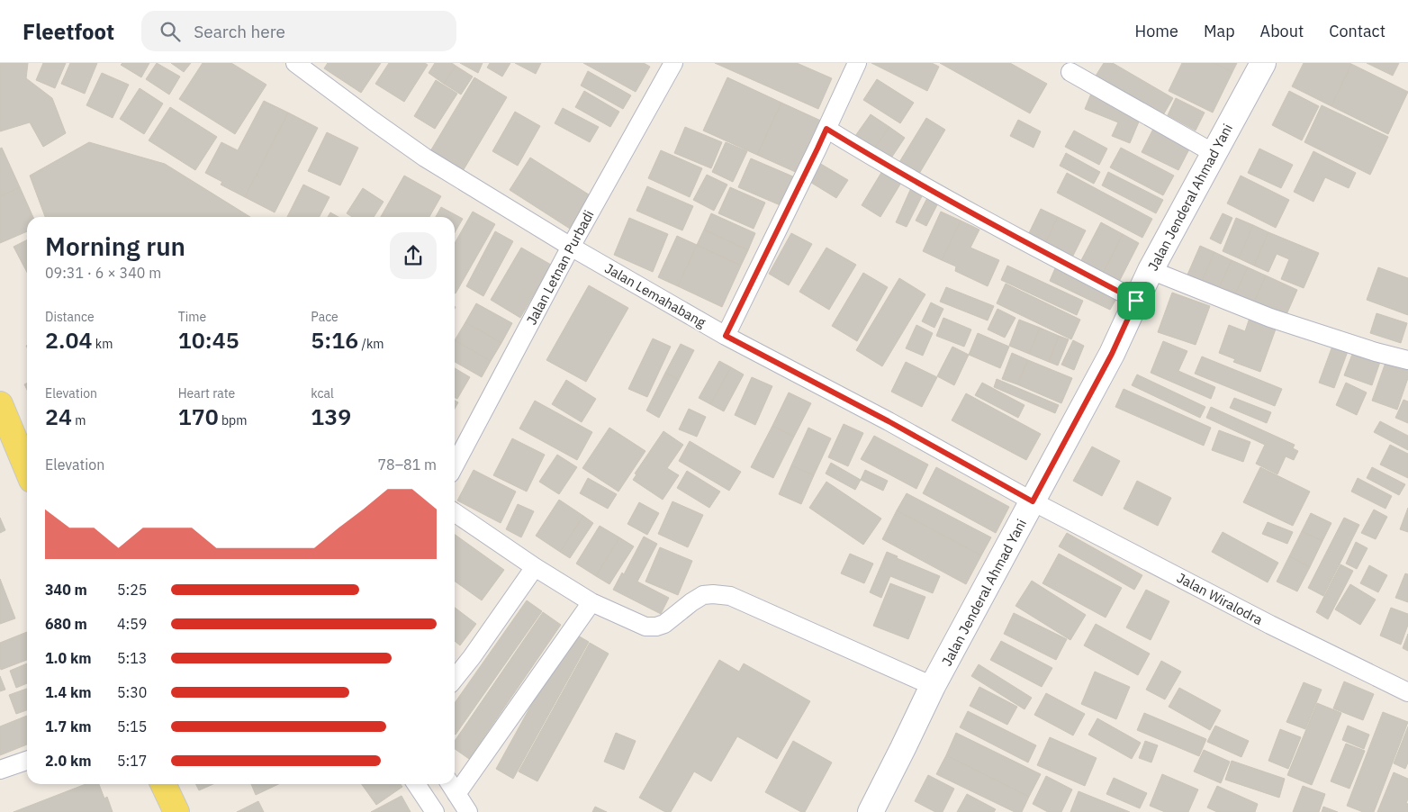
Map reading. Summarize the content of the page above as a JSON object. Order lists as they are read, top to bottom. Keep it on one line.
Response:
{"streets":{"main road":["Jalan Jenderal Ahmad Yani"],"street":["Jalan Letnan Purbadi","Jalan Lemahabang","Jalan Wiralodra"]},"crossings":[["Jalan Jenderal Ahmad Yani","Jalan Lemahabang"],["Jalan Jenderal Ahmad Yani","Jalan Wiralodra"],["Jalan Letnan Purbadi","Jalan Lemahabang"],["Jalan Lemahabang","Jalan Wiralodra"]],"page":{"header":"Fleetfoot","search":"Search here","nav":["Home","Map","About","Contact"],"heading":["Morning run","09:31 · 6 × 340 m"],"stats":[["Distance","2.04 km"],["Time","10:45"],["Pace","5:16 /km"],["Elevation","24 m"],["Heart rate","170 bpm"],["kcal","139"]],"chart":["Elevation","78–81 m"],"list":[{"name":"340 m","note":"5:25"},{"name":"680 m","note":"4:59"},{"name":"1.0 km","note":"5:13"},{"name":"1.4 km","note":"5:30"},{"name":"1.7 km","note":"5:15"},{"name":"2.0 km","note":"5:17"}]}}
